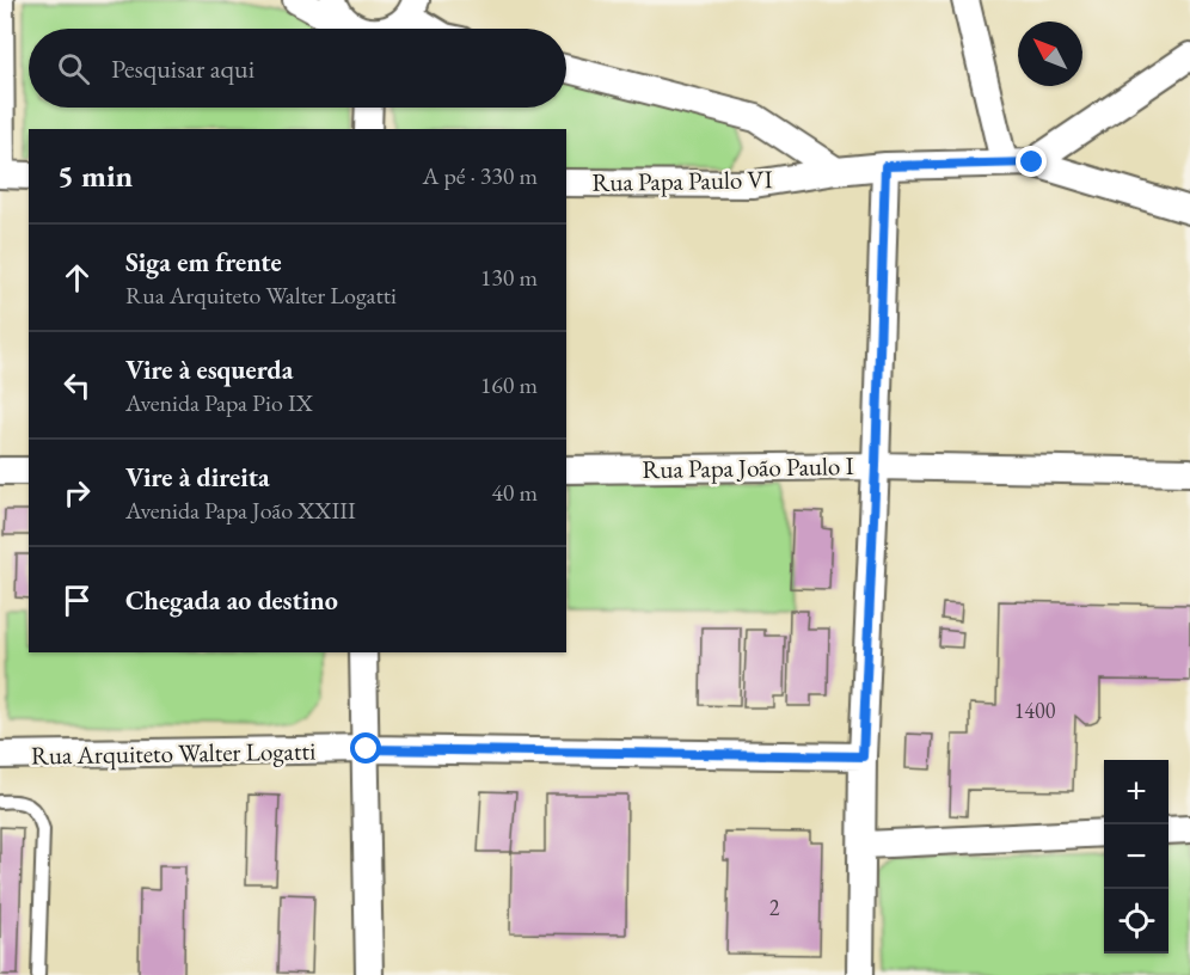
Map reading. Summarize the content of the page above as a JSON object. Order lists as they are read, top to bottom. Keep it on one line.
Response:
{"streets":{"street":["Rua Papa Paulo VI","Rua Papa João Paulo I","Rua Arquiteto Walter Logatti"]},"house_numbers":["1400","2"],"north":"top left","page":{"search":"Pesquisar aqui","heading":["5 min","A pé · 330 m"],"list":[["Siga em frente","Rua Arquiteto Walter Logatti","130 m"],["Vire à esquerda","Avenida Papa Pio IX","160 m"],["Vire à direita","Avenida Papa João XXIII","40 m"],"Chegada ao destino"],"map_buttons":["+","−"]}}
